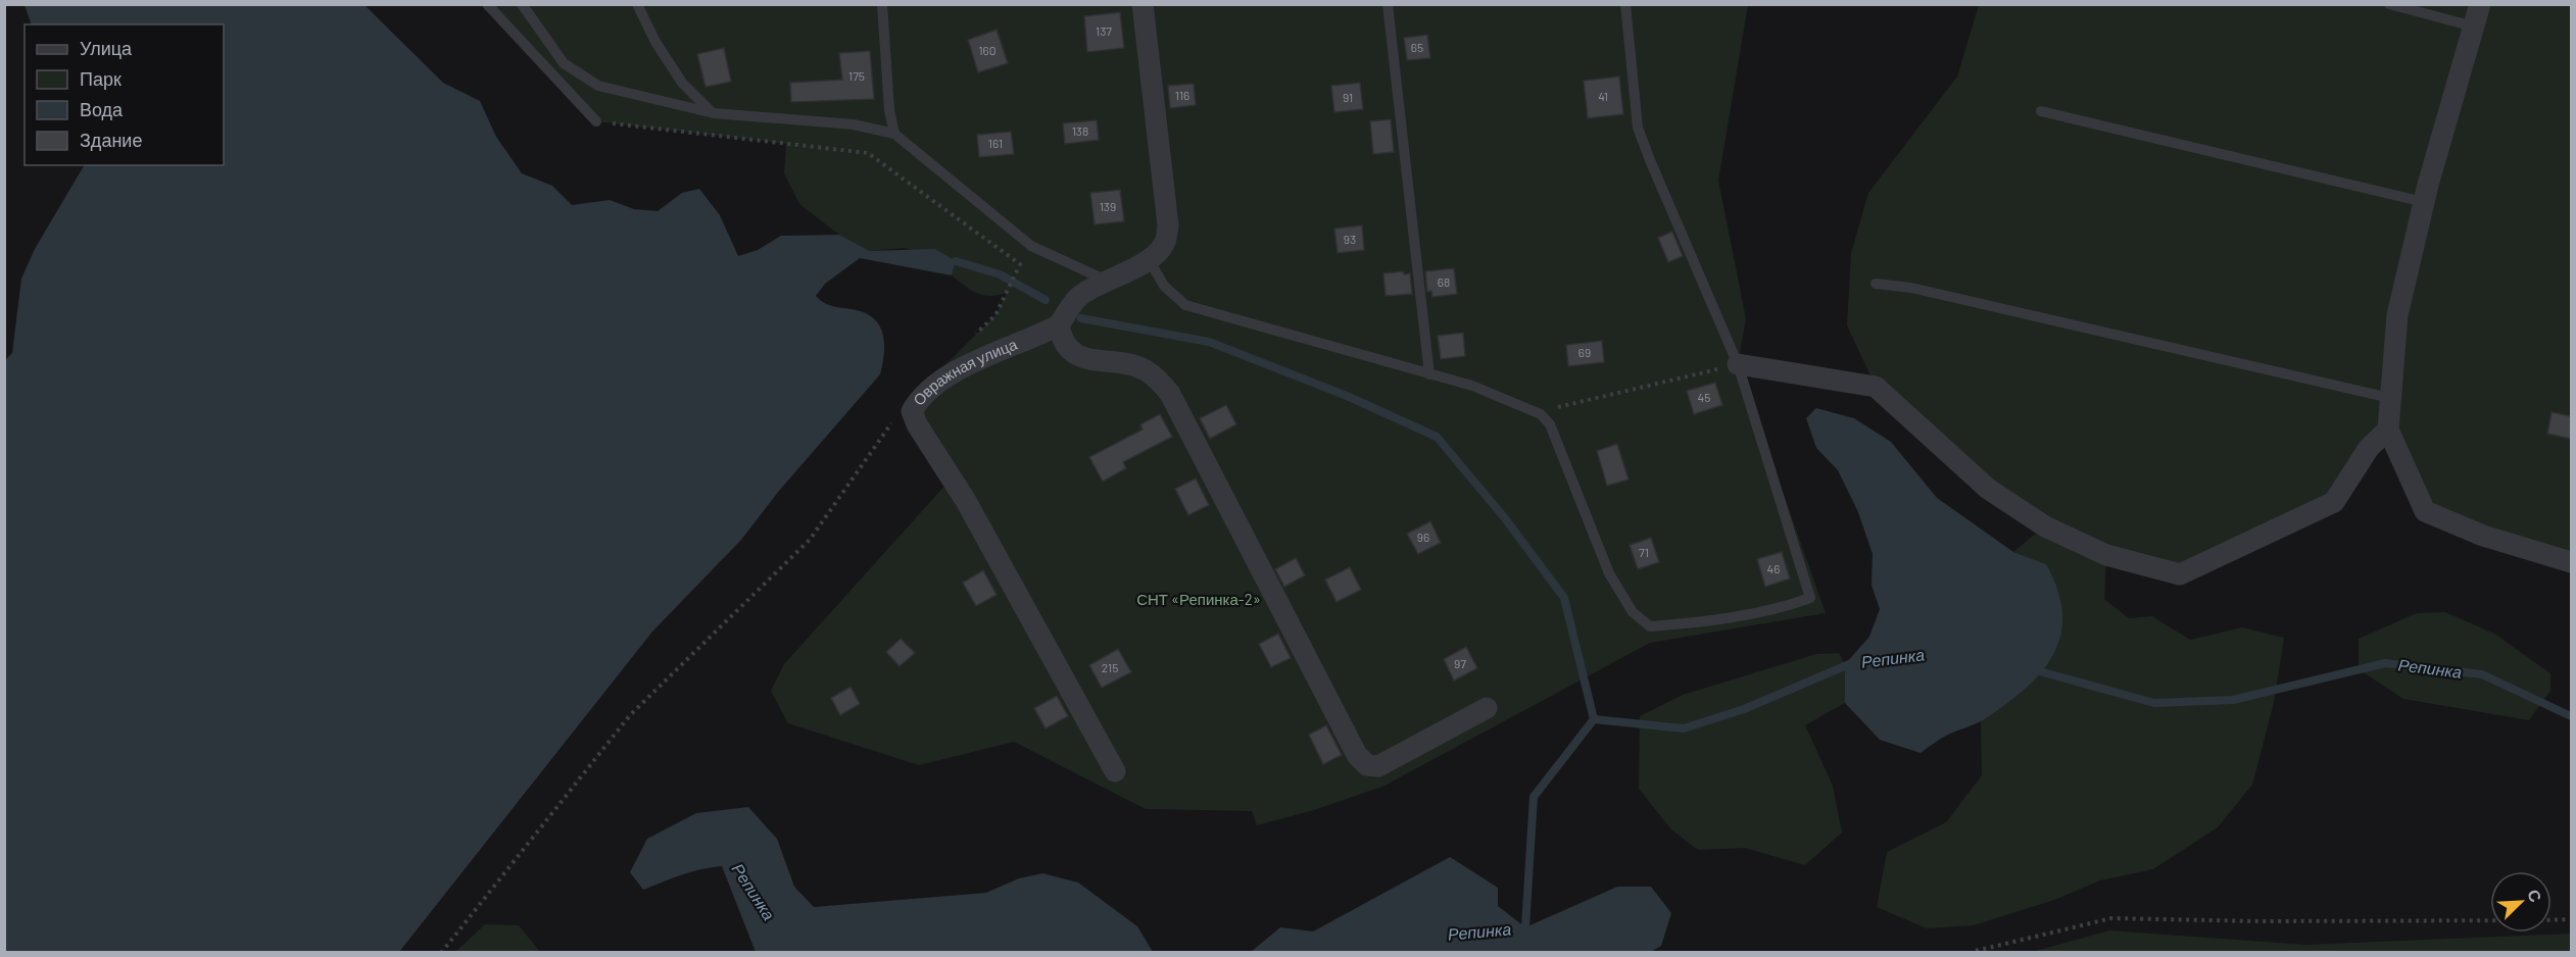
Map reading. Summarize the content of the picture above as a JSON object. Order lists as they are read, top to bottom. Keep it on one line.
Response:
{"streets":{"street":["Овражная улица"]},"water":["Репинка"],"parks":["СНТ «Репинка-2»"],"house_numbers":["137","65","160","175","116","41","91","138","161","139","93","68","69","45","96","71","46","97","215"],"legend":["Улица","Парк","Вода","Здание"],"north":"top right"}
